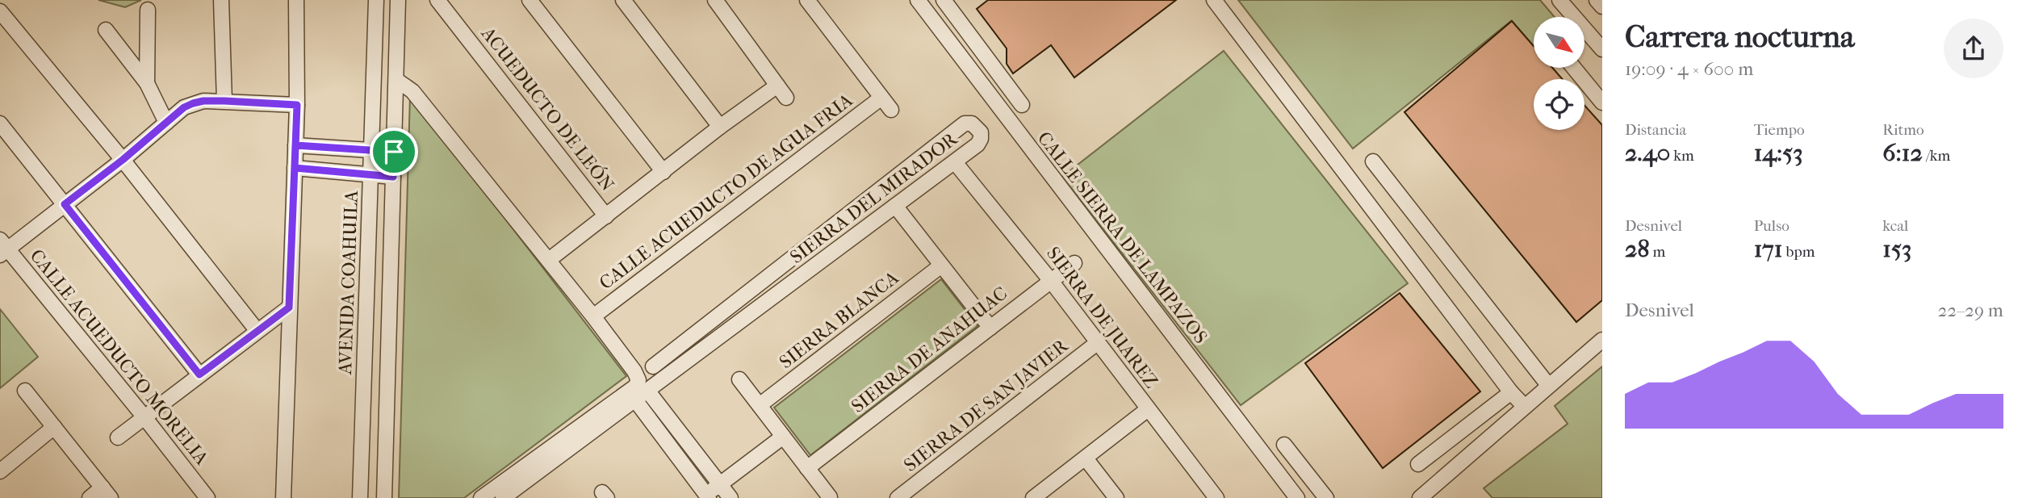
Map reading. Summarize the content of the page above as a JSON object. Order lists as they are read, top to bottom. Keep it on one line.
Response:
{"streets":{"street":["ACUEDUCTO DE LEÓN","CALLE ACUEDUCTO DE AGUA FRIA","SIERRA DEL MIRADOR","CALLE SIERRA DE LAMPAZOS","AVENIDA COAHUILA","SIERRA DE JUAREZ","SIERRA BLANCA","SIERRA DE ANAHUAC","CALLE ACUEDUCTO MORELIA","SIERRA DE SAN JAVIER"]},"crossings":[["SIERRA DEL MIRADOR","SIERRA DE JUAREZ"],["SIERRA DE JUAREZ","SIERRA DE ANAHUAC"],["SIERRA DE JUAREZ","SIERRA DE SAN JAVIER"]],"north":"bottom right","page":{"heading":["Carrera nocturna","19:09 · 4 × 600 m"],"stats":[["Distancia","2.40 km"],["Tiempo","14:53"],["Ritmo","6:12 /km"],["Desnivel","28 m"],["Pulso","171 bpm"],["kcal","153"]],"chart":["Desnivel","22–29 m"]}}
